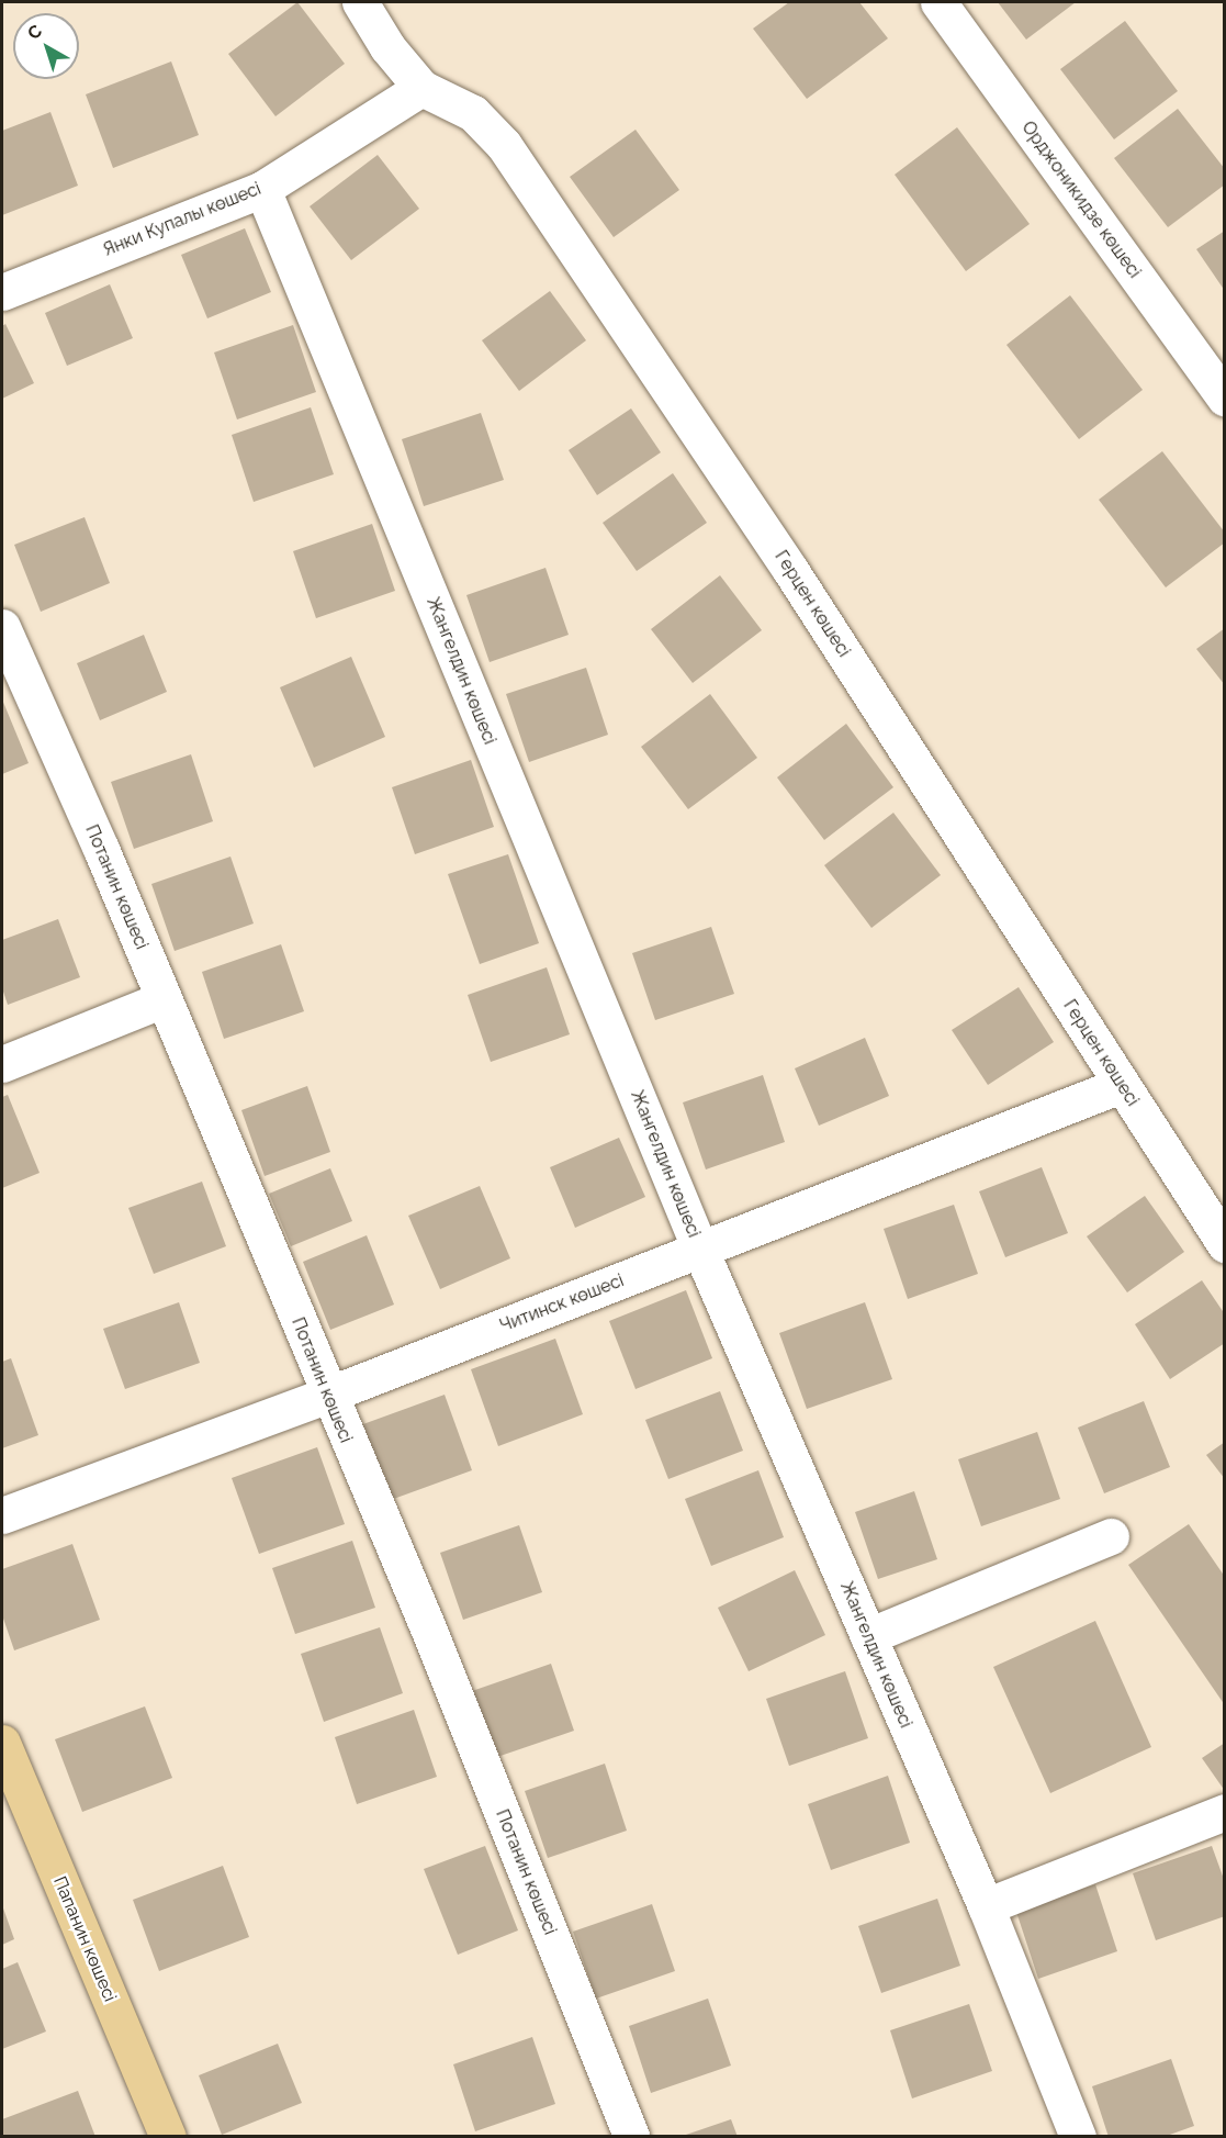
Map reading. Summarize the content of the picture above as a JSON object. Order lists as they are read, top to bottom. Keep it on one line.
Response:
{"streets":{"main road":["Папанин көшесі"],"street":["Орджоникидзе көшесі","Янки Купалы көшесі","Герцен көшесі","Жангелдин көшесі","Потанин көшесі","Читинск көшесі"]},"crossings":[["Янки Купалы көшесі","Герцен көшесі"],["Янки Купалы көшесі","Жангелдин көшесі"],["Герцен көшесі","Читинск көшесі"],["Жангелдин көшесі","Читинск көшесі"],["Потанин көшесі","Читинск көшесі"]],"north":"top left"}
